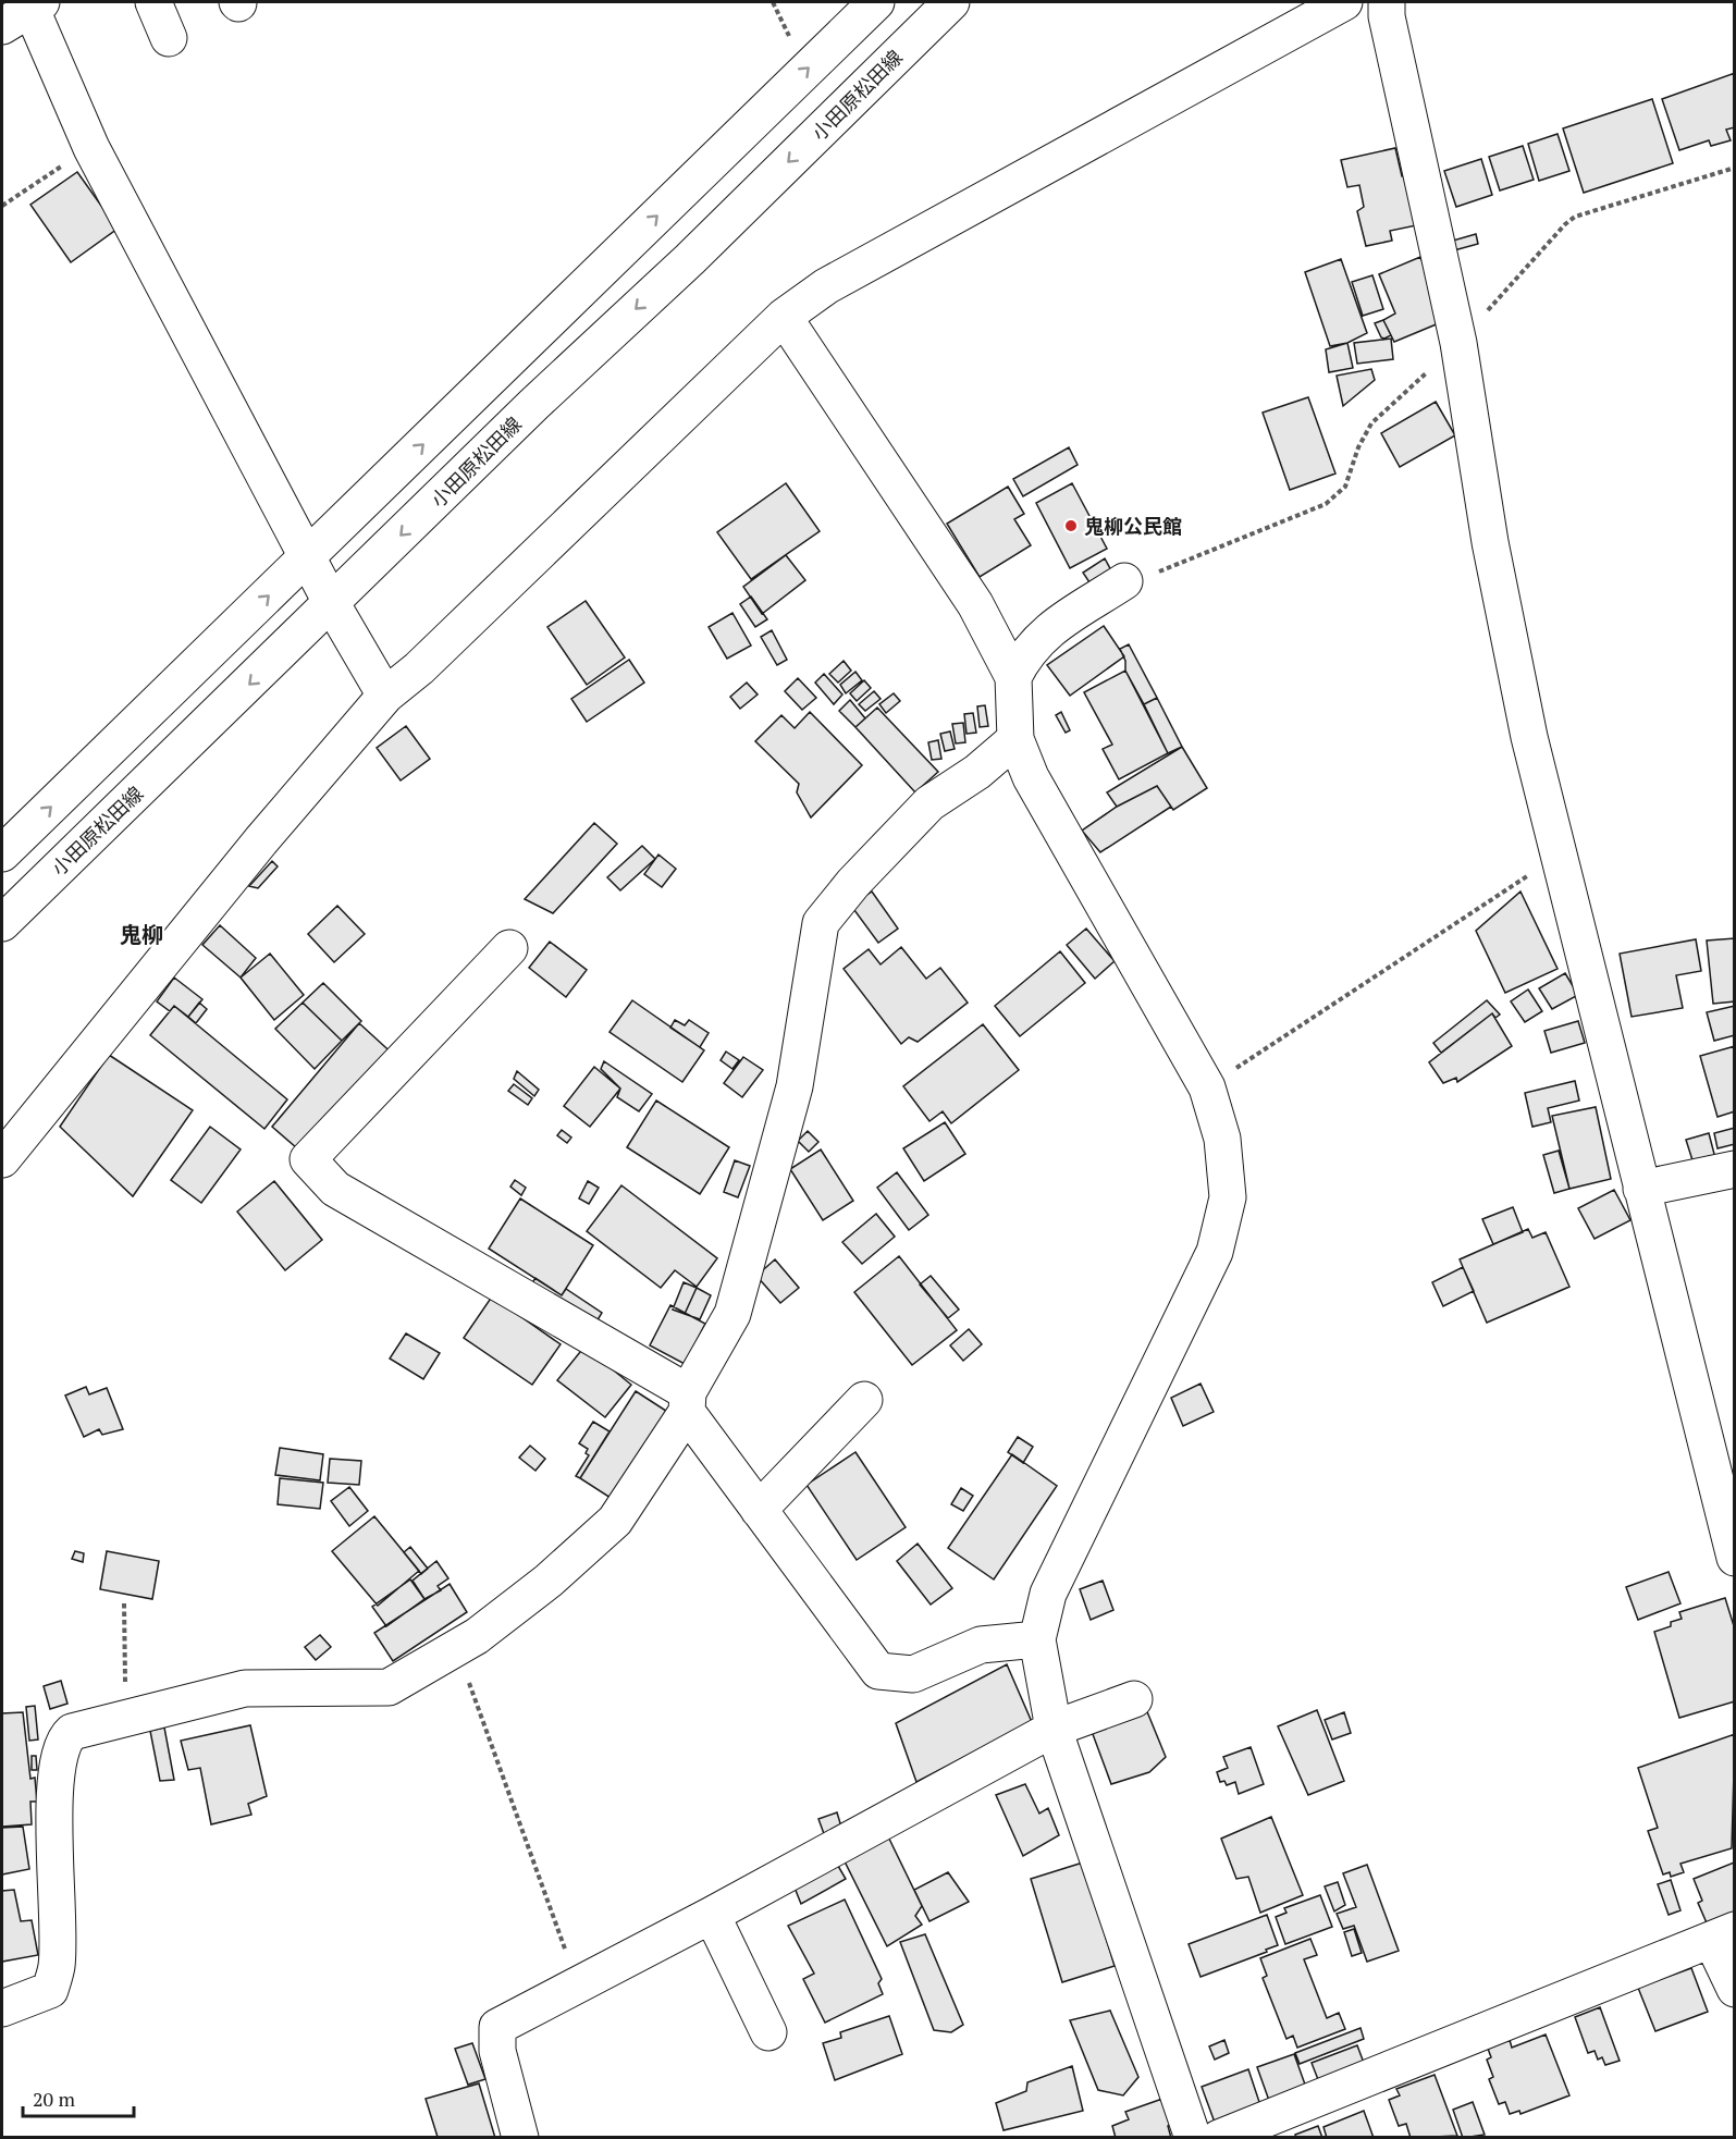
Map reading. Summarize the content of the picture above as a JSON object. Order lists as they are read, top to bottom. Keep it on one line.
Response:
{"streets":{"street":["小田原松田線"]},"districts":["鬼柳"],"places":["鬼柳公民館"],"scale_bar":"20 m"}
